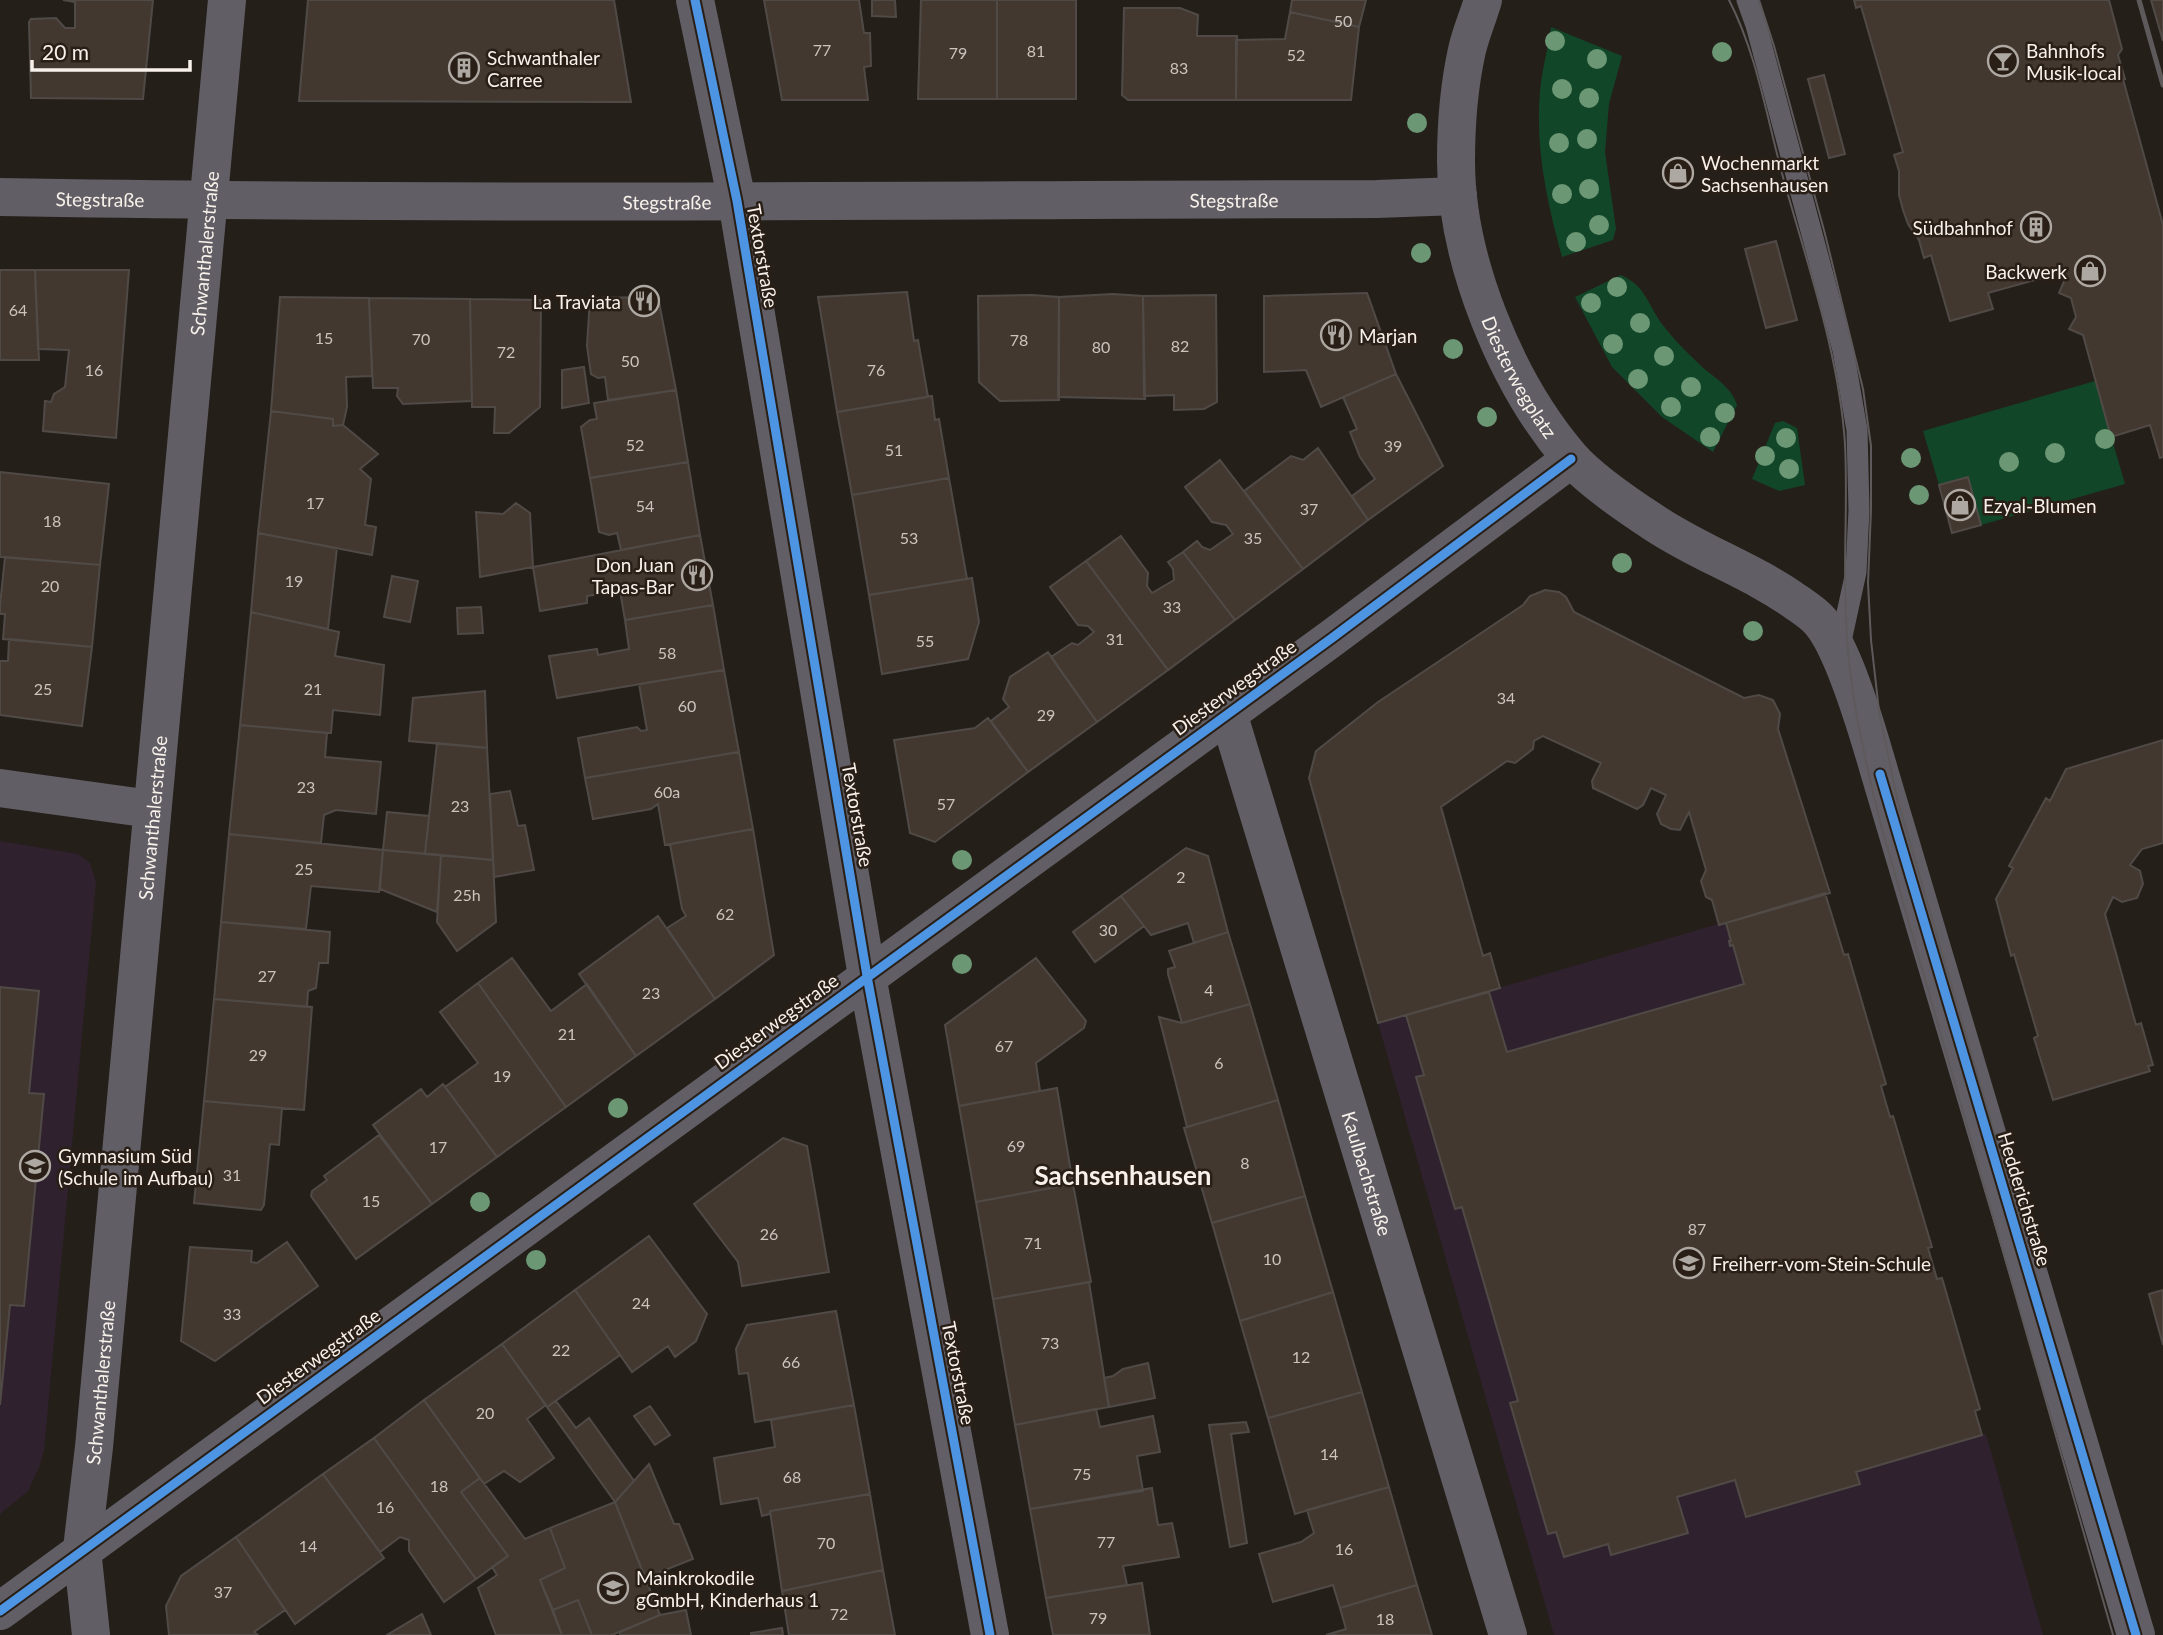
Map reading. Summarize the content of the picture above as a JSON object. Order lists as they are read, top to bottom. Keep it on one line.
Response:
{"streets":{"street":["Stegstraße","Schwanthalerstraße","Textorstraße","Diesterwegplatz","Diesterwegstraße","Kaulbachstraße","Hedderichstraße"]},"crossings":[["Stegstraße","Schwanthalerstraße"],["Stegstraße","Textorstraße"],["Stegstraße","Diesterwegplatz"],["Schwanthalerstraße","Diesterwegstraße"],["Textorstraße","Diesterwegstraße"],["Diesterwegplatz","Diesterwegstraße"],["Diesterwegplatz","Hedderichstraße"],["Diesterwegstraße","Kaulbachstraße"]],"districts":["Sachsenhausen"],"places":{"bar":["Bahnhofs Musik-local"],"building":["Schwanthaler Carree","Südbahnhof"],"shop":["Wochenmarkt Sachsenhausen","Backwerk","Ezyal-Blumen"],"restaurant":["La Traviata","Marjan","Don Juan Tapas-Bar"],"school or university":["Gymnasium Süd (Schule im Aufbau)","Freiherr-vom-Stein-Schule","Mainkrokodile gGmbH, Kinderhaus 1"]},"house_numbers":["50","77","81","79","52","83","64","15","70","78","82","80","72","50","16","76","52","39","51","17","54","37","18","53","35","19","20","33","31","55","58","25","21","34","60","29","23","60a","57","23","25","2","25h","62","30","27","4","23","21","67","29","6","19","69","17","8","31","15","87","26","71","10","24","33","73","22","12","66","20","14","75","68","18","16","77","70","14","16","37","72","79","18"],"scale_bar":"20 m"}
